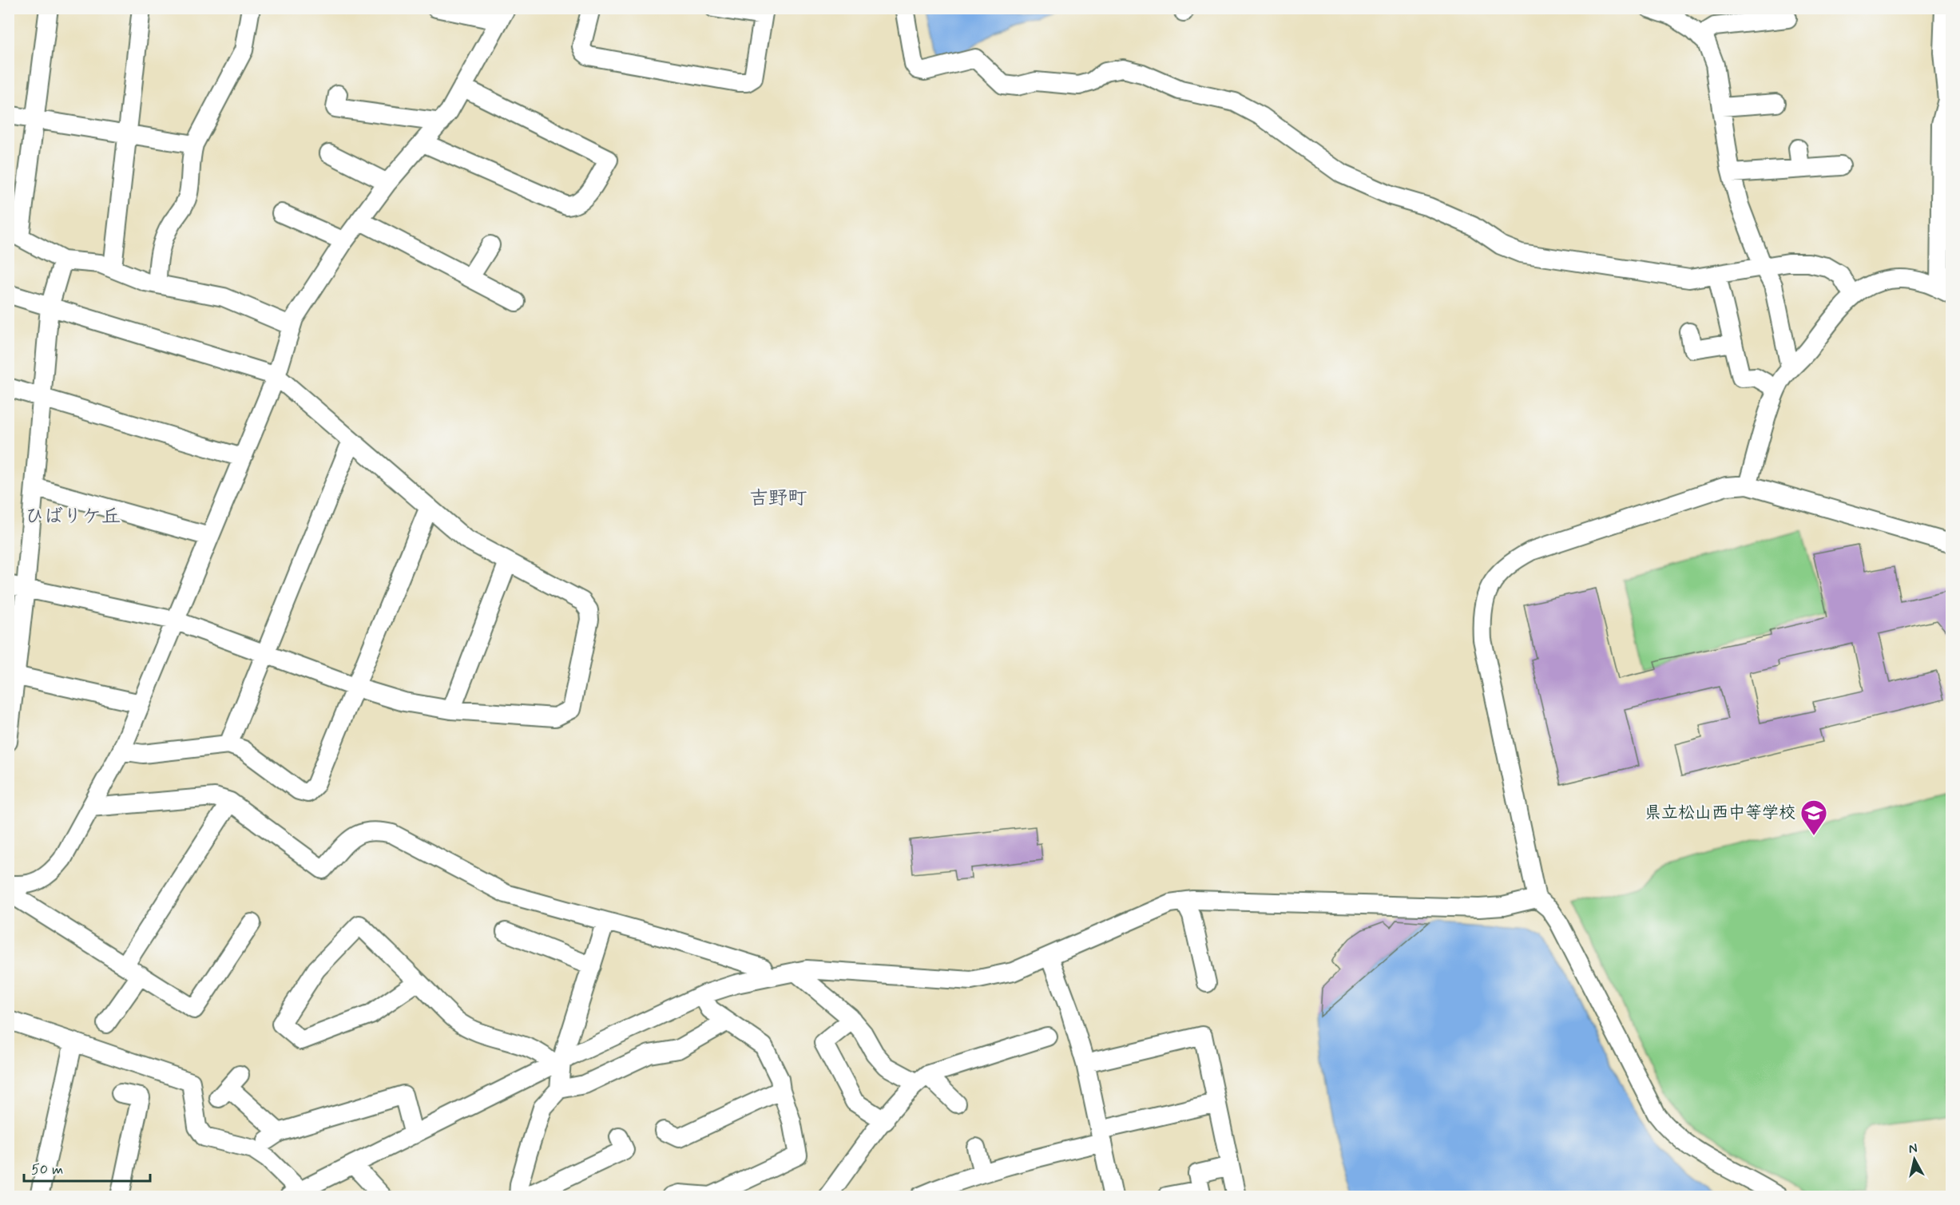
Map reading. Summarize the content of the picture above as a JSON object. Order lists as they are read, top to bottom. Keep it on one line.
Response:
{"districts":["吉野町","ひばりケ丘"],"places":{"school or university":["県立松山西中等学校"]},"scale_bar":"50 m","north":"top"}
